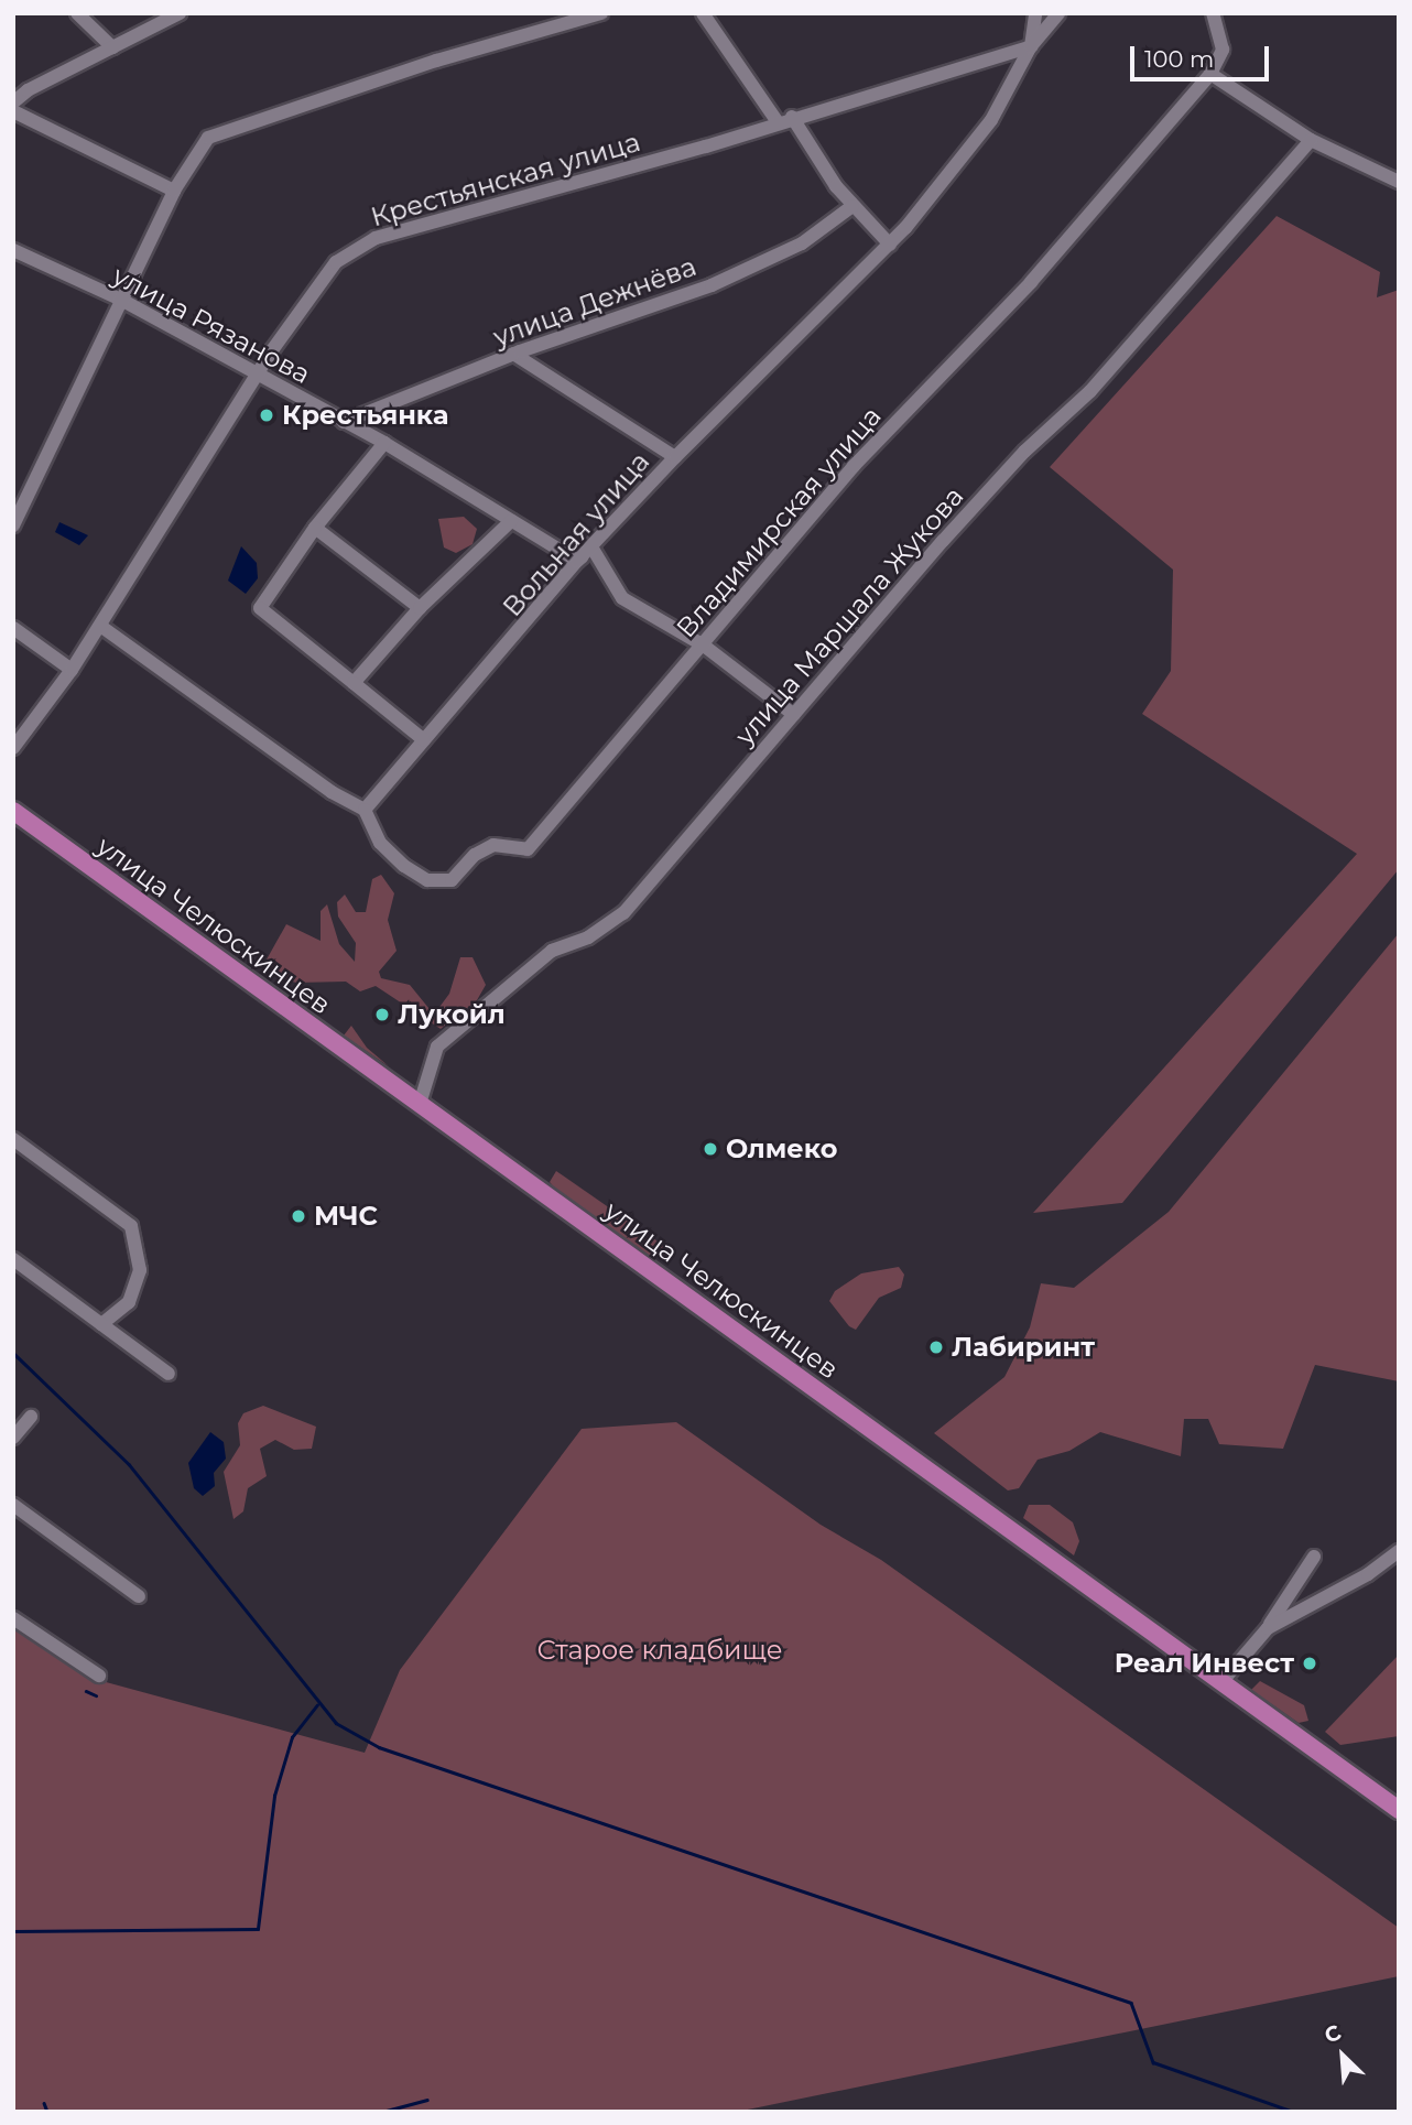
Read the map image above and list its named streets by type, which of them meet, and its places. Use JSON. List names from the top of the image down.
{
  "streets": {
    "main road": ["улица Челюскинцев"],
    "street": [
      "Крестьянская улица",
      "улица Дежнёва",
      "улица Рязанова",
      "Владимирская улица",
      "Вольная улица",
      "улица Маршала Жукова"
    ]
  },
  "crossings": [
    ["Крестьянская улица", "улица Рязанова"],
    ["Крестьянская улица", "Вольная улица"],
    ["улица Дежнёва", "улица Рязанова"],
    ["улица Рязанова", "Вольная улица"],
    ["Владимирская улица", "Вольная улица"],
    ["улица Маршала Жукова", "улица Челюскинцев"]
  ],
  "parks": ["Старое кладбище"],
  "places": [
    "Крестьянка",
    "Лукойл",
    "Олмеко",
    "МЧС",
    "Лабиринт",
    "Реал Инвест"
  ],
  "scale_bar": "100 m",
  "north": "top left"
}
